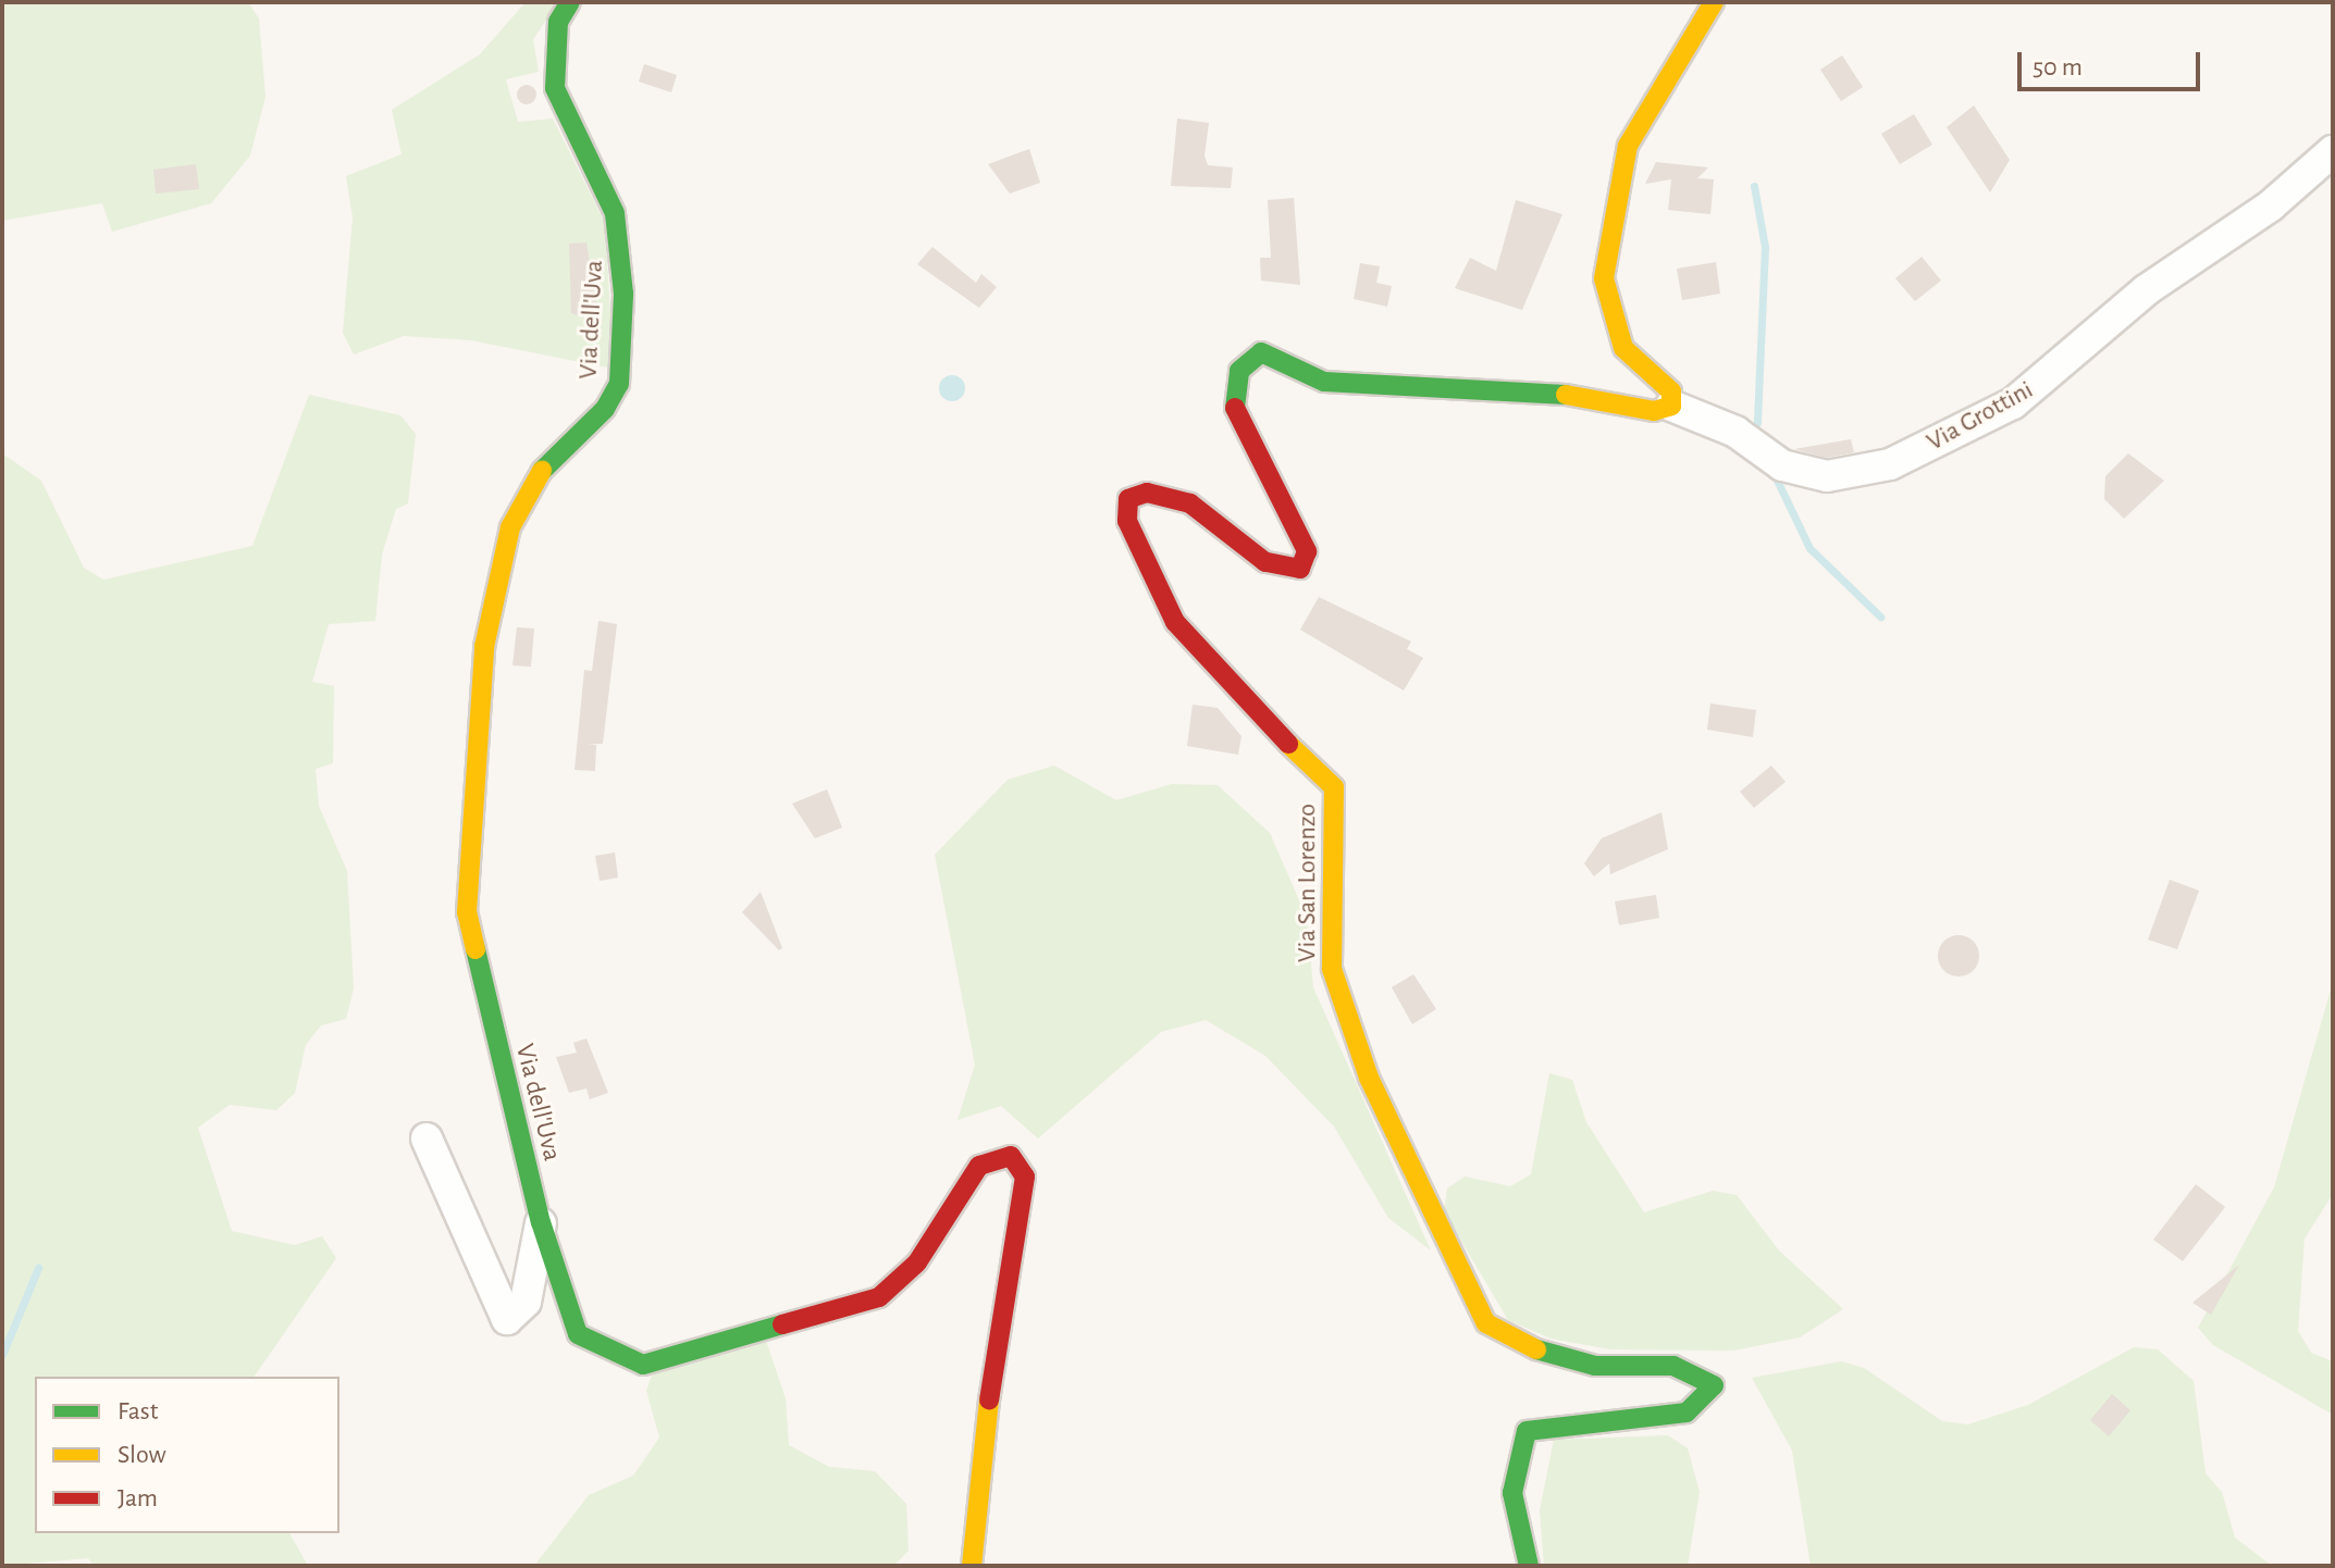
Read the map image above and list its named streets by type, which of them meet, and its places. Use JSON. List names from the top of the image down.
{
  "streets": {
    "street": ["Via dell'Uva", "Via Grottini", "Via San Lorenzo"]
  },
  "crossings": [
    ["Via Grottini", "Via San Lorenzo"]
  ],
  "legend": ["Fast", "Slow", "Jam"],
  "scale_bar": "50 m"
}
